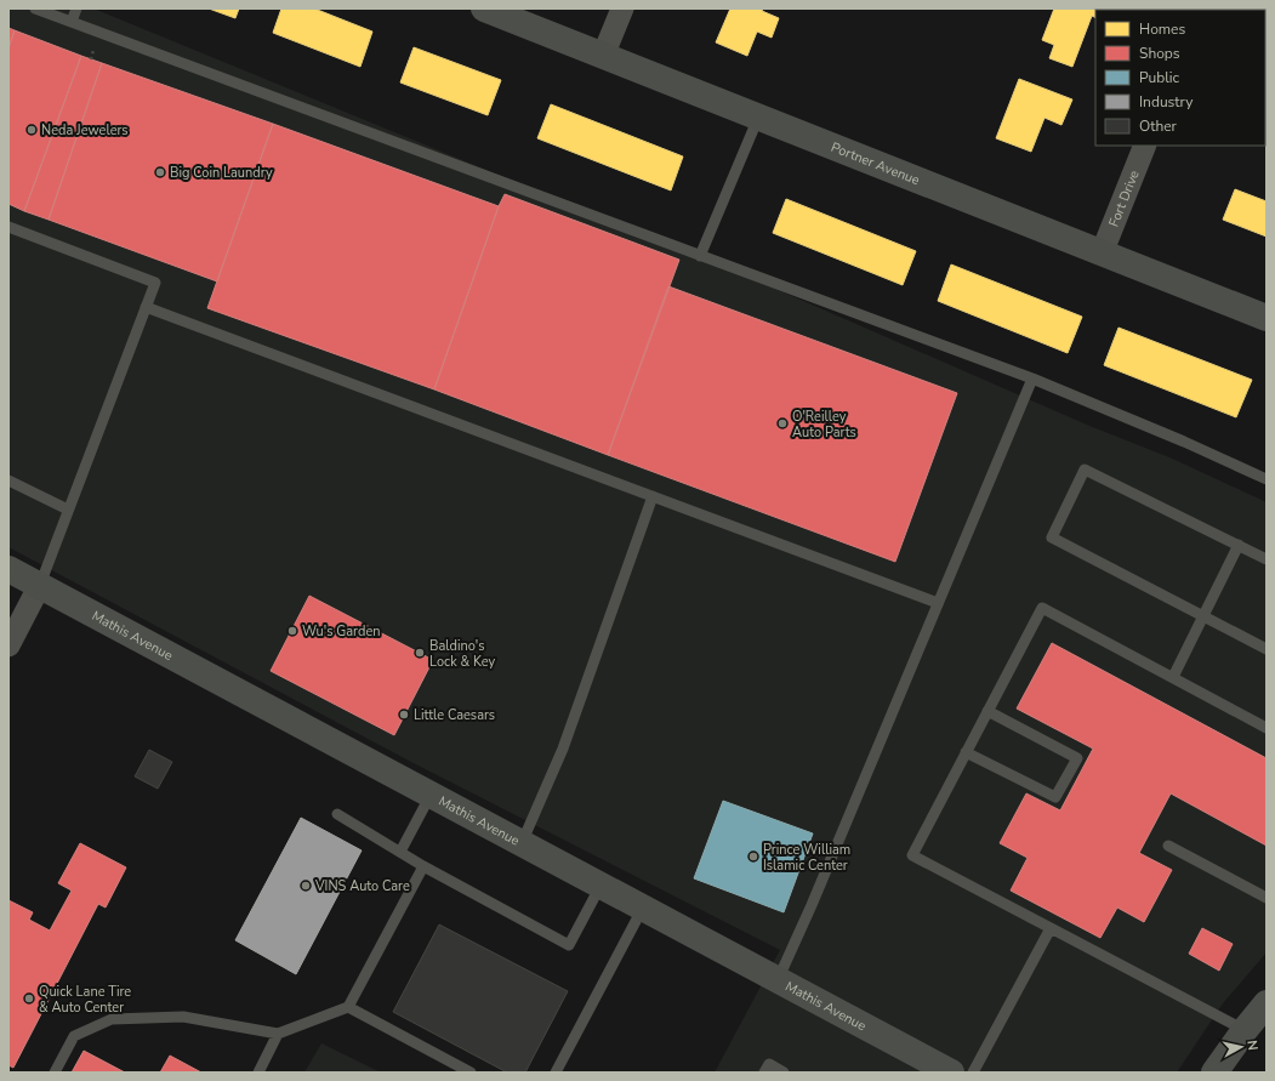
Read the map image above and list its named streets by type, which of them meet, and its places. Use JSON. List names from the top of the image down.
{
  "streets": {
    "street": ["Portner Avenue", "Fort Drive", "Mathis Avenue"]
  },
  "crossings": [
    ["Portner Avenue", "Fort Drive"]
  ],
  "places": [
    "Neda Jewelers",
    "Big Coin Laundry",
    "O'Reilley Auto Parts",
    "Wu's Garden",
    "Baldino's Lock & Key",
    "Little Caesars",
    "Prince William Islamic Center",
    "VINS Auto Care",
    "Quick Lane Tire & Auto Center"
  ],
  "legend": [
    "Homes",
    "Shops",
    "Public",
    "Industry",
    "Other"
  ],
  "north": "right"
}
